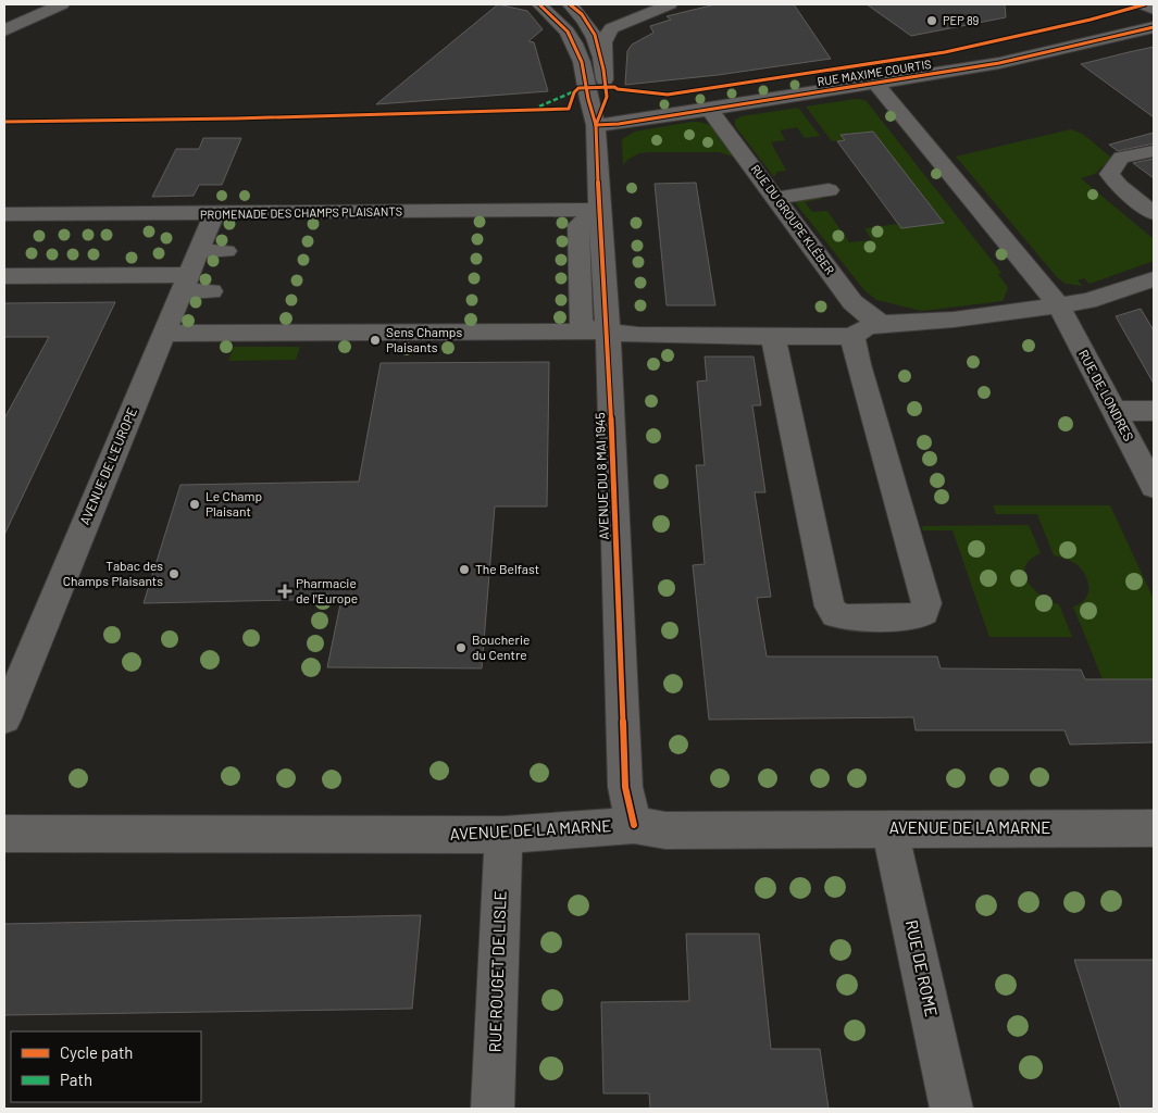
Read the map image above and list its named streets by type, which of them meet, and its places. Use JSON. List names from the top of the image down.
{
  "streets": {
    "street": [
      "RUE MAXIME COURTIS",
      "PROMENADE DES CHAMPS PLAISANTS",
      "RUE DU GROUPE KLÉBER",
      "RUE DE LONDRES",
      "AVENUE DE L'EUROPE",
      "AVENUE DU 8 MAI 1945",
      "AVENUE DE LA MARNE",
      "RUE DE ROME",
      "RUE ROUGET DE LISLE"
    ]
  },
  "crossings": [
    ["RUE MAXIME COURTIS", "RUE DU GROUPE KLÉBER"],
    ["RUE MAXIME COURTIS", "RUE DE LONDRES"],
    ["RUE MAXIME COURTIS", "AVENUE DU 8 MAI 1945"],
    ["PROMENADE DES CHAMPS PLAISANTS", "AVENUE DE L'EUROPE"],
    ["PROMENADE DES CHAMPS PLAISANTS", "AVENUE DU 8 MAI 1945"],
    ["AVENUE DU 8 MAI 1945", "AVENUE DE LA MARNE"],
    ["AVENUE DE LA MARNE", "RUE DE ROME"],
    ["AVENUE DE LA MARNE", "RUE ROUGET DE LISLE"]
  ],
  "places": {
    "other": [
      "PEP 89",
      "Sens Champs Plaisants",
      "Le Champ Plaisant",
      "The Belfast",
      "Tabac des Champs Plaisants",
      "Boucherie du Centre"
    ],
    "health": ["Pharmacie de l'Europe"]
  },
  "legend": ["Cycle path", "Path"]
}
